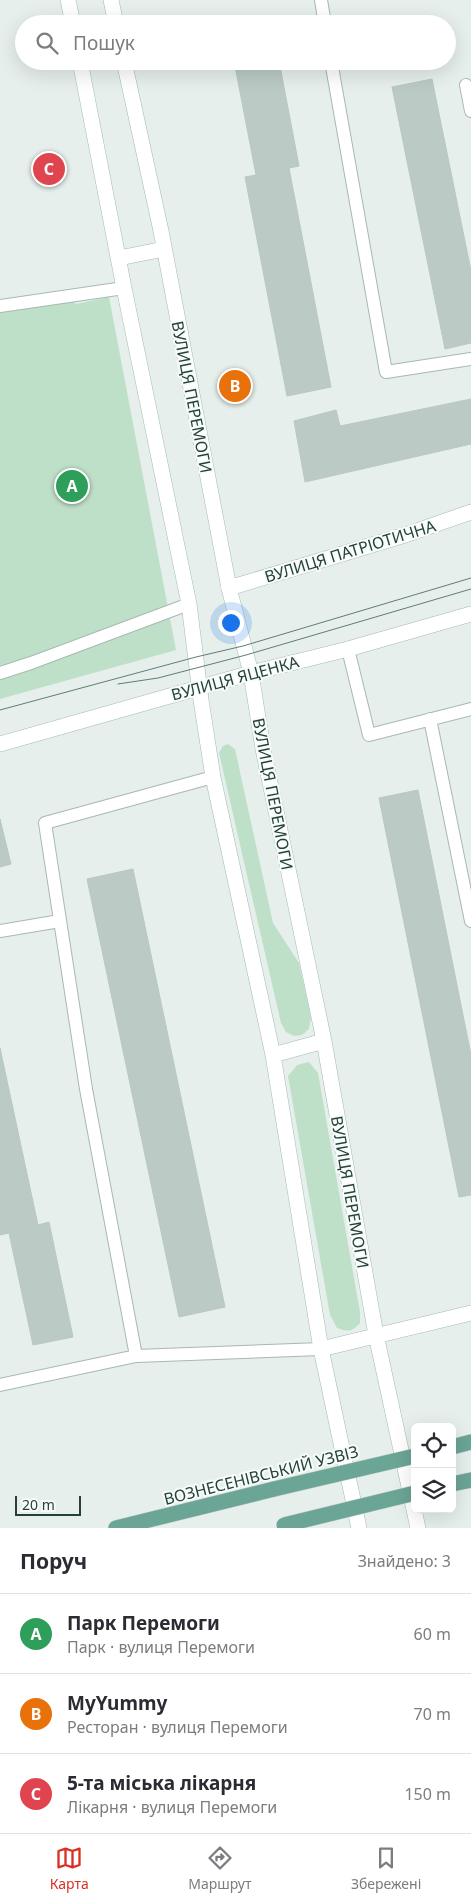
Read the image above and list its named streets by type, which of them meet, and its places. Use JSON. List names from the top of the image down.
{
  "streets": {
    "main road": [
      "ВУЛИЦЯ ПЕРЕМОГИ",
      "ВУЛИЦЯ ПАТРІОТИЧНА",
      "ВУЛИЦЯ ЯЦЕНКА",
      "ВОЗНЕСЕНІВСЬКИЙ УЗВІЗ"
    ]
  },
  "crossings": [
    ["ВУЛИЦЯ ПЕРЕМОГИ", "ВУЛИЦЯ ПАТРІОТИЧНА"],
    ["ВУЛИЦЯ ПЕРЕМОГИ", "ВУЛИЦЯ ЯЦЕНКА"]
  ],
  "scale_bar": "20 m",
  "page": {
    "search": "Пошук",
    "pins": ["C", "B", "A"],
    "scale": "20 m",
    "heading": ["Поруч", "Знайдено: 3"],
    "list": [
      {
        "mark": "A",
        "name": "Парк Перемоги",
        "note": "Парк · вулиця Перемоги",
        "value": "60 m"
      },
      {
        "mark": "B",
        "name": "MyYummy",
        "note": "Ресторан · вулиця Перемоги",
        "value": "70 m"
      },
      {
        "mark": "C",
        "name": "5-та міська лікарня",
        "note": "Лікарня · вулиця Перемоги",
        "value": "150 m"
      }
    ],
    "nav": ["Карта", "Маршрут", "Збережені"]
  }
}
